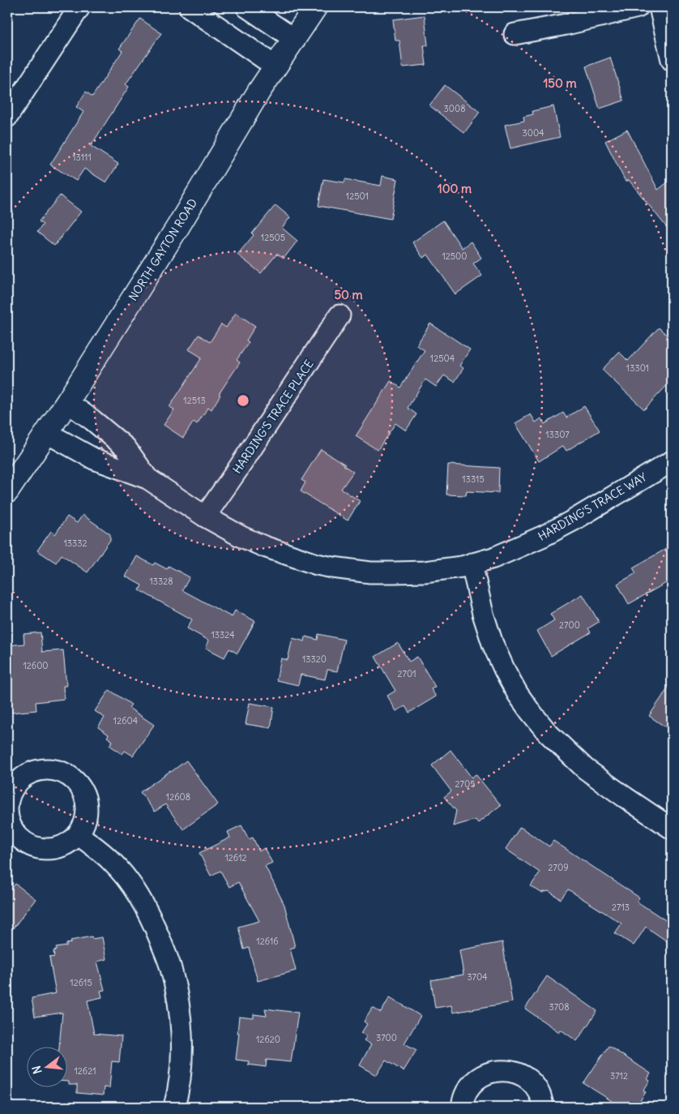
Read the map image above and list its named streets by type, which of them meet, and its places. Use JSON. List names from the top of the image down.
{
  "streets": {
    "street": ["NORTH GAYTON ROAD", "HARDING'S TRACE PLACE", "HARDING'S TRACE WAY"]
  },
  "crossings": [
    ["NORTH GAYTON ROAD", "HARDING'S TRACE WAY"],
    ["HARDING'S TRACE PLACE", "HARDING'S TRACE WAY"]
  ],
  "house_numbers": [
    "3008",
    "3004",
    "13111",
    "12501",
    "12505",
    "12500",
    "12504",
    "13301",
    "12513",
    "13307",
    "13315",
    "13332",
    "13328",
    "2700",
    "13324",
    "13320",
    "12600",
    "2701",
    "12604",
    "2705",
    "12608",
    "12612",
    "2709",
    "2713",
    "12616",
    "3704",
    "12615",
    "3708",
    "3700",
    "12620",
    "12621",
    "3712"
  ],
  "north": "left",
  "rings": ["150 m", "100 m", "50 m"]
}
